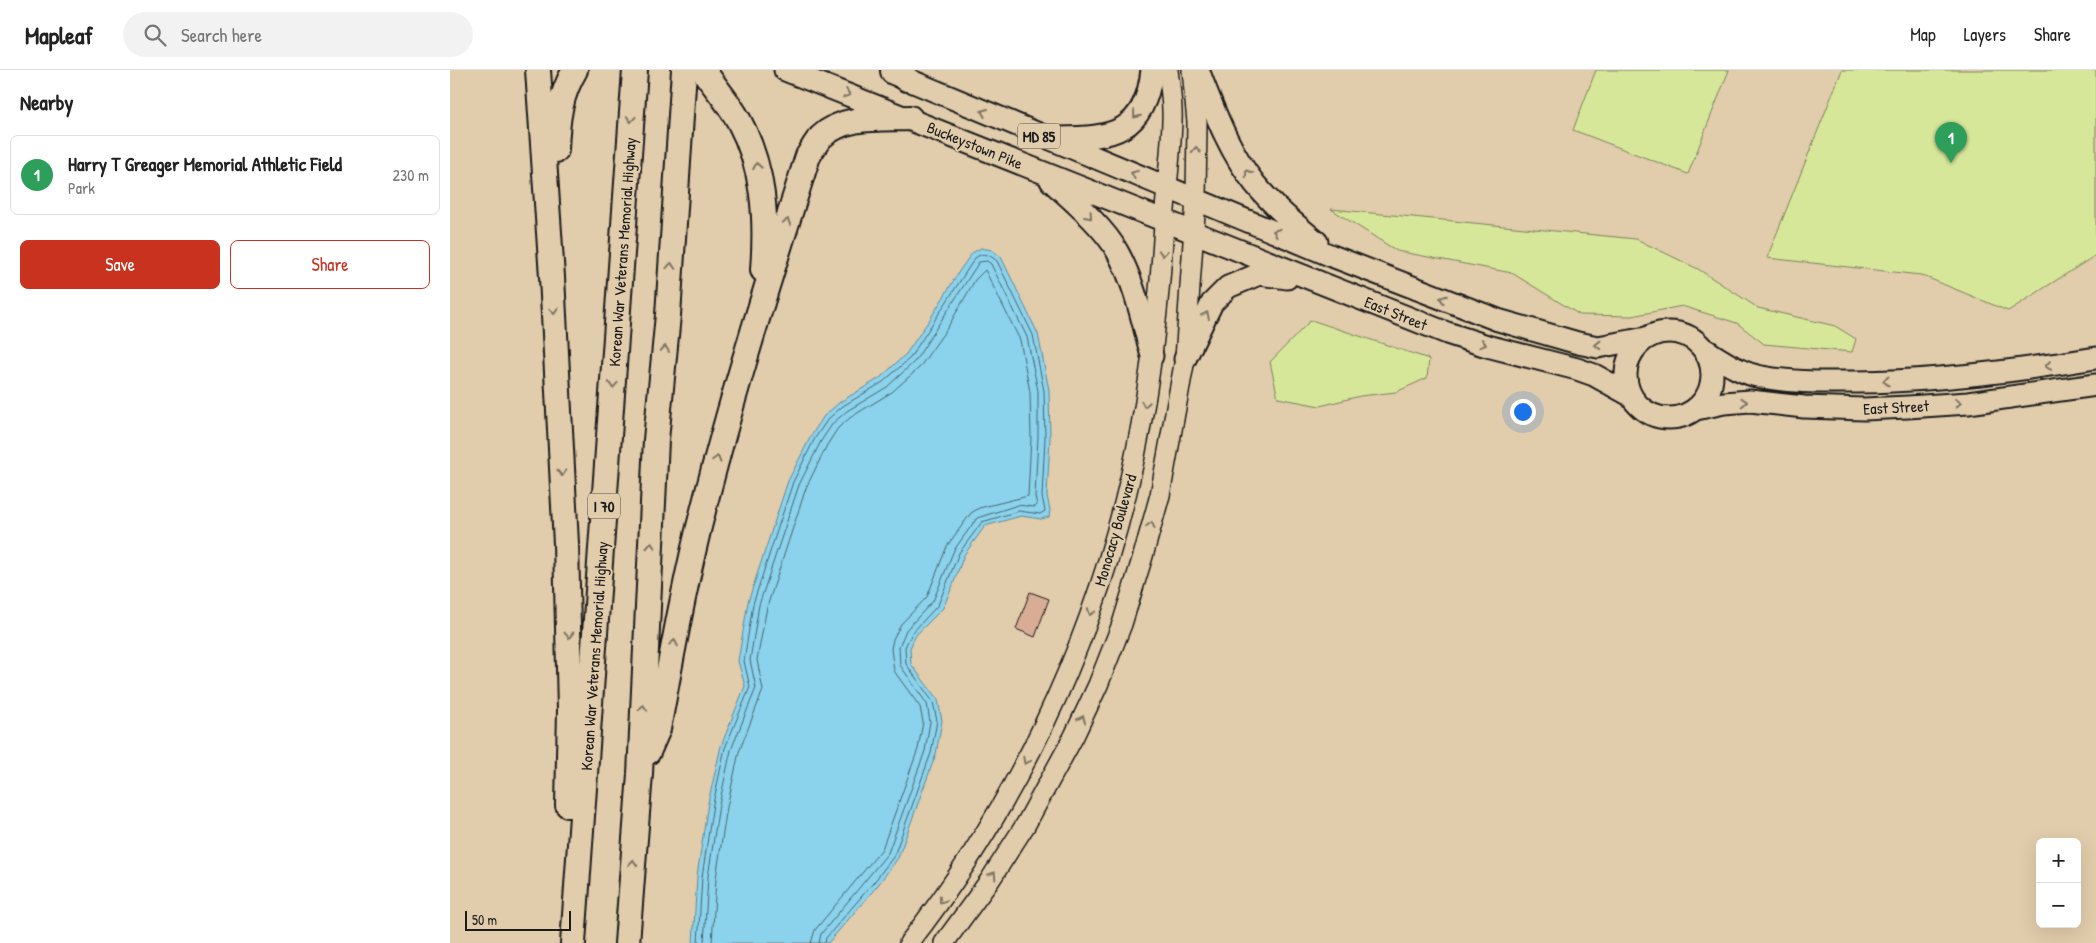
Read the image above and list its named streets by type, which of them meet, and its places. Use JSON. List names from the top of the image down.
{
  "streets": {
    "highway": ["Korean War Veterans Memorial Highway", "I 70"],
    "main road": [
      "MD 85",
      "Buckeystown Pike",
      "East Street",
      "Monocacy Boulevard"
    ]
  },
  "crossings": [
    ["Buckeystown Pike", "East Street"],
    ["Buckeystown Pike", "Monocacy Boulevard"],
    ["East Street", "Monocacy Boulevard"]
  ],
  "scale_bar": "50 m",
  "page": {
    "header": "Mapleaf",
    "search": "Search here",
    "nav": ["Map", "Layers", "Share"],
    "heading": "Nearby",
    "pins": "1",
    "list": [
      {
        "mark": "1",
        "name": "Harry T Greager Memorial Athletic Field",
        "note": "Park",
        "value": "230 m"
      }
    ],
    "buttons": ["Save", "Share"],
    "map_buttons": ["+", "−"],
    "scale": "50 m"
  }
}
